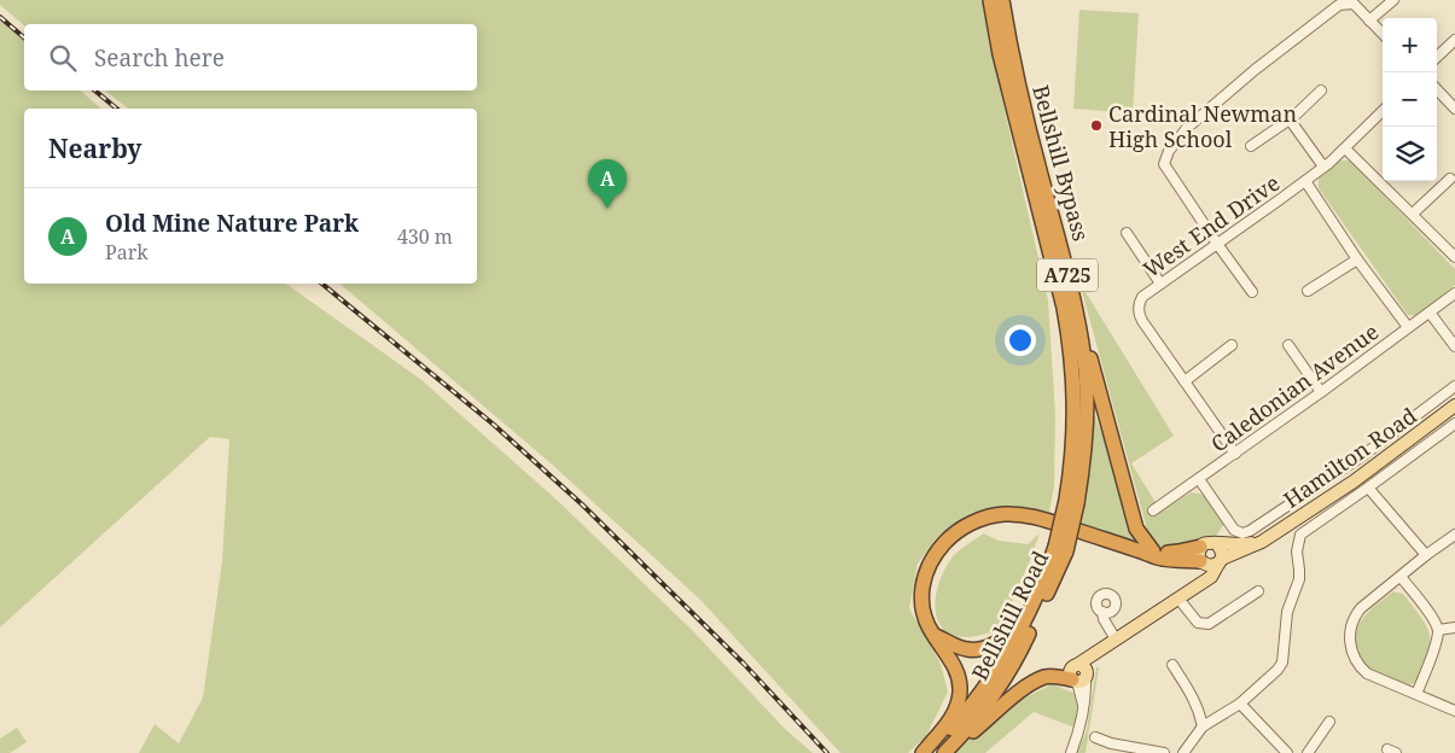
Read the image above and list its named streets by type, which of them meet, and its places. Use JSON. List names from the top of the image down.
{
  "streets": {
    "highway": ["Bellshill Bypass", "A725", "Bellshill Road"],
    "main road": ["Hamilton Road"],
    "street": ["West End Drive", "Caledonian Avenue"]
  },
  "crossings": [
    ["Bellshill Bypass", "Bellshill Road"]
  ],
  "places": ["Cardinal Newman High School"],
  "page": {
    "map_buttons": ["+", "−"],
    "search": "Search here",
    "heading": "Nearby",
    "pins": "A",
    "list": [
      {
        "mark": "A",
        "name": "Old Mine Nature Park",
        "note": "Park",
        "value": "430 m"
      }
    ]
  }
}
